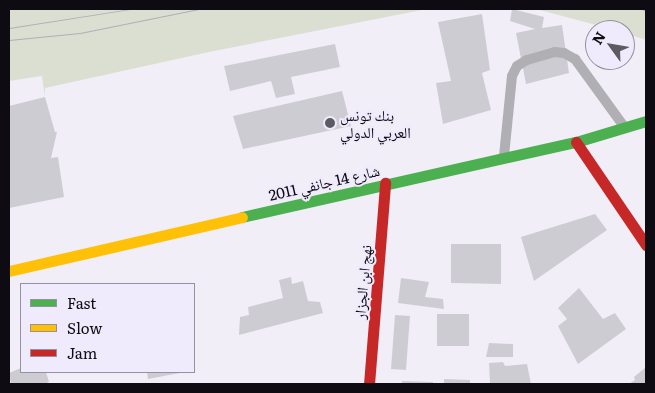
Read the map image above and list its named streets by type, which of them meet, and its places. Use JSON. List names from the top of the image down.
{
  "streets": {
    "main road": ["شارع 14 جانفي 2011", "نهج ابن الجزار"]
  },
  "crossings": [
    ["شارع 14 جانفي 2011", "نهج ابن الجزار"]
  ],
  "places": ["بنك تونس العربي الدولي"],
  "legend": ["Fast", "Slow", "Jam"],
  "north": "top left"
}
